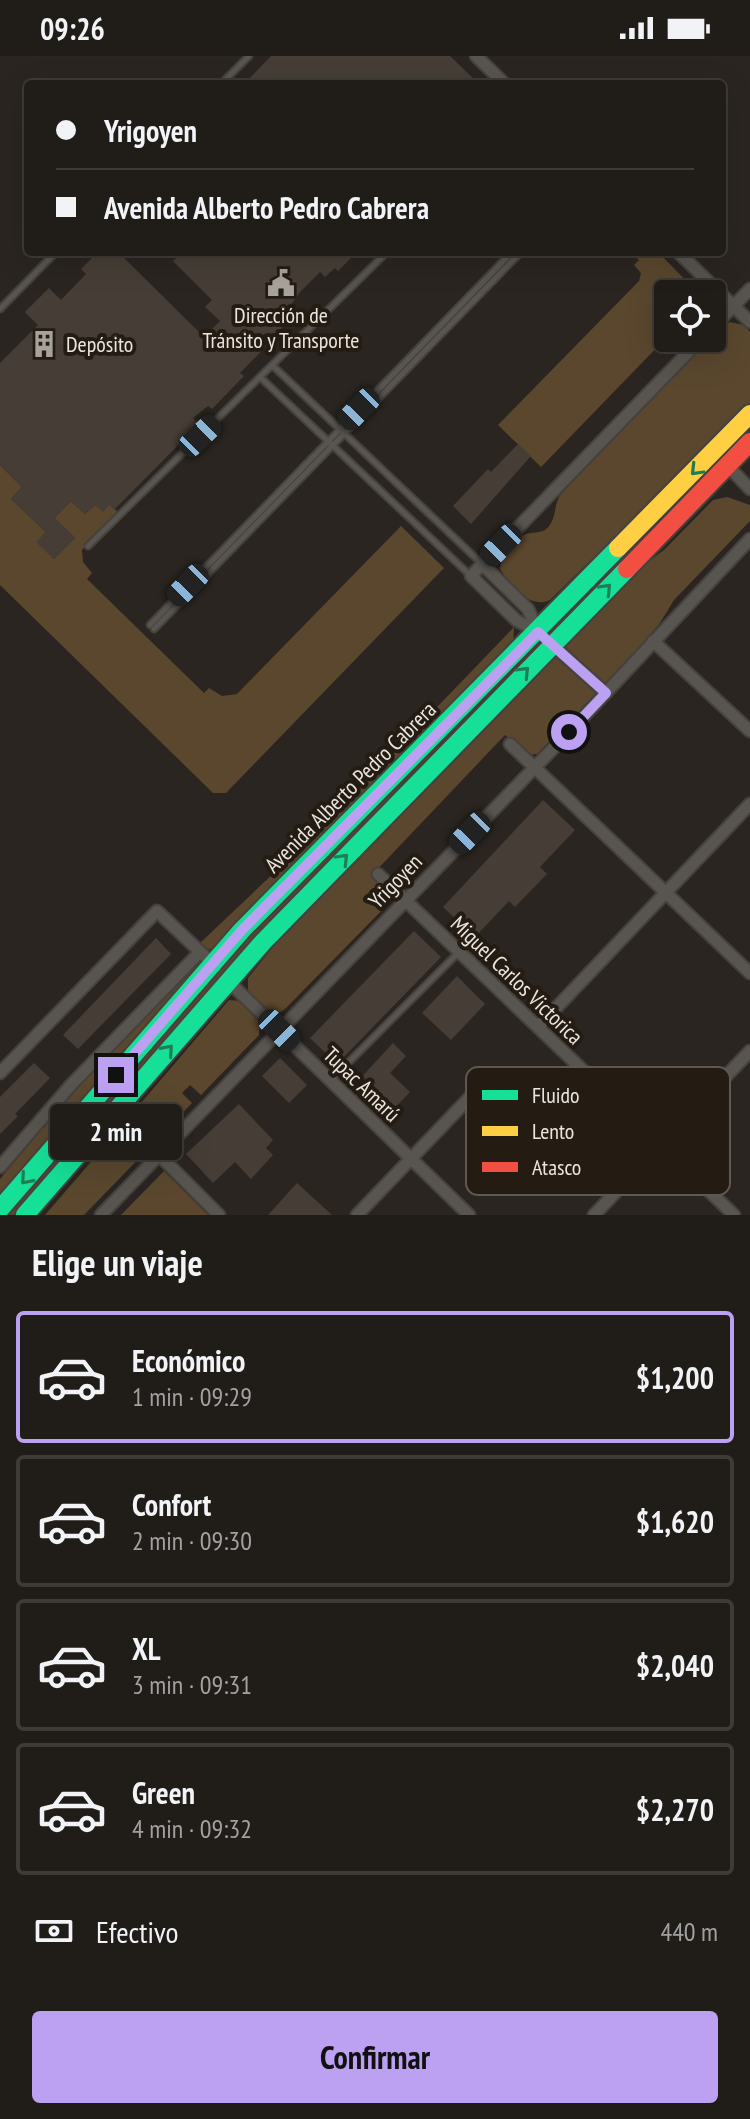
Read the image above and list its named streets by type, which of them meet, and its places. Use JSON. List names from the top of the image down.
{
  "streets": {
    "main road": ["Avenida Alberto Pedro Cabrera"],
    "street": ["Yrigoyen", "Miguel Carlos Victorica", "Tupac Amarú"]
  },
  "crossings": [
    ["Avenida Alberto Pedro Cabrera", "Tupac Amarú"],
    ["Yrigoyen", "Miguel Carlos Victorica"],
    ["Yrigoyen", "Tupac Amarú"]
  ],
  "places": {
    "public building": ["Dirección de Tránsito y Transporte"],
    "building": ["Depósito"]
  },
  "legend": ["Fluido", "Lento", "Atasco"],
  "page": {
    "status": "09:26",
    "banner": ["Yrigoyen", "Avenida Alberto Pedro Cabrera"],
    "bubble": "2 min",
    "heading": "Elige un viaje",
    "list": [
      {
        "name": "Económico",
        "note": "1 min · 09:29",
        "value": "$1,200"
      },
      {
        "name": "Confort",
        "note": "2 min · 09:30",
        "value": "$1,620"
      },
      {
        "name": "XL",
        "note": "3 min · 09:31",
        "value": "$2,040"
      },
      {
        "name": "Green",
        "note": "4 min · 09:32",
        "value": "$2,270"
      }
    ],
    "pay": ["Efectivo", "440 m"],
    "buttons": "Confirmar"
  }
}
